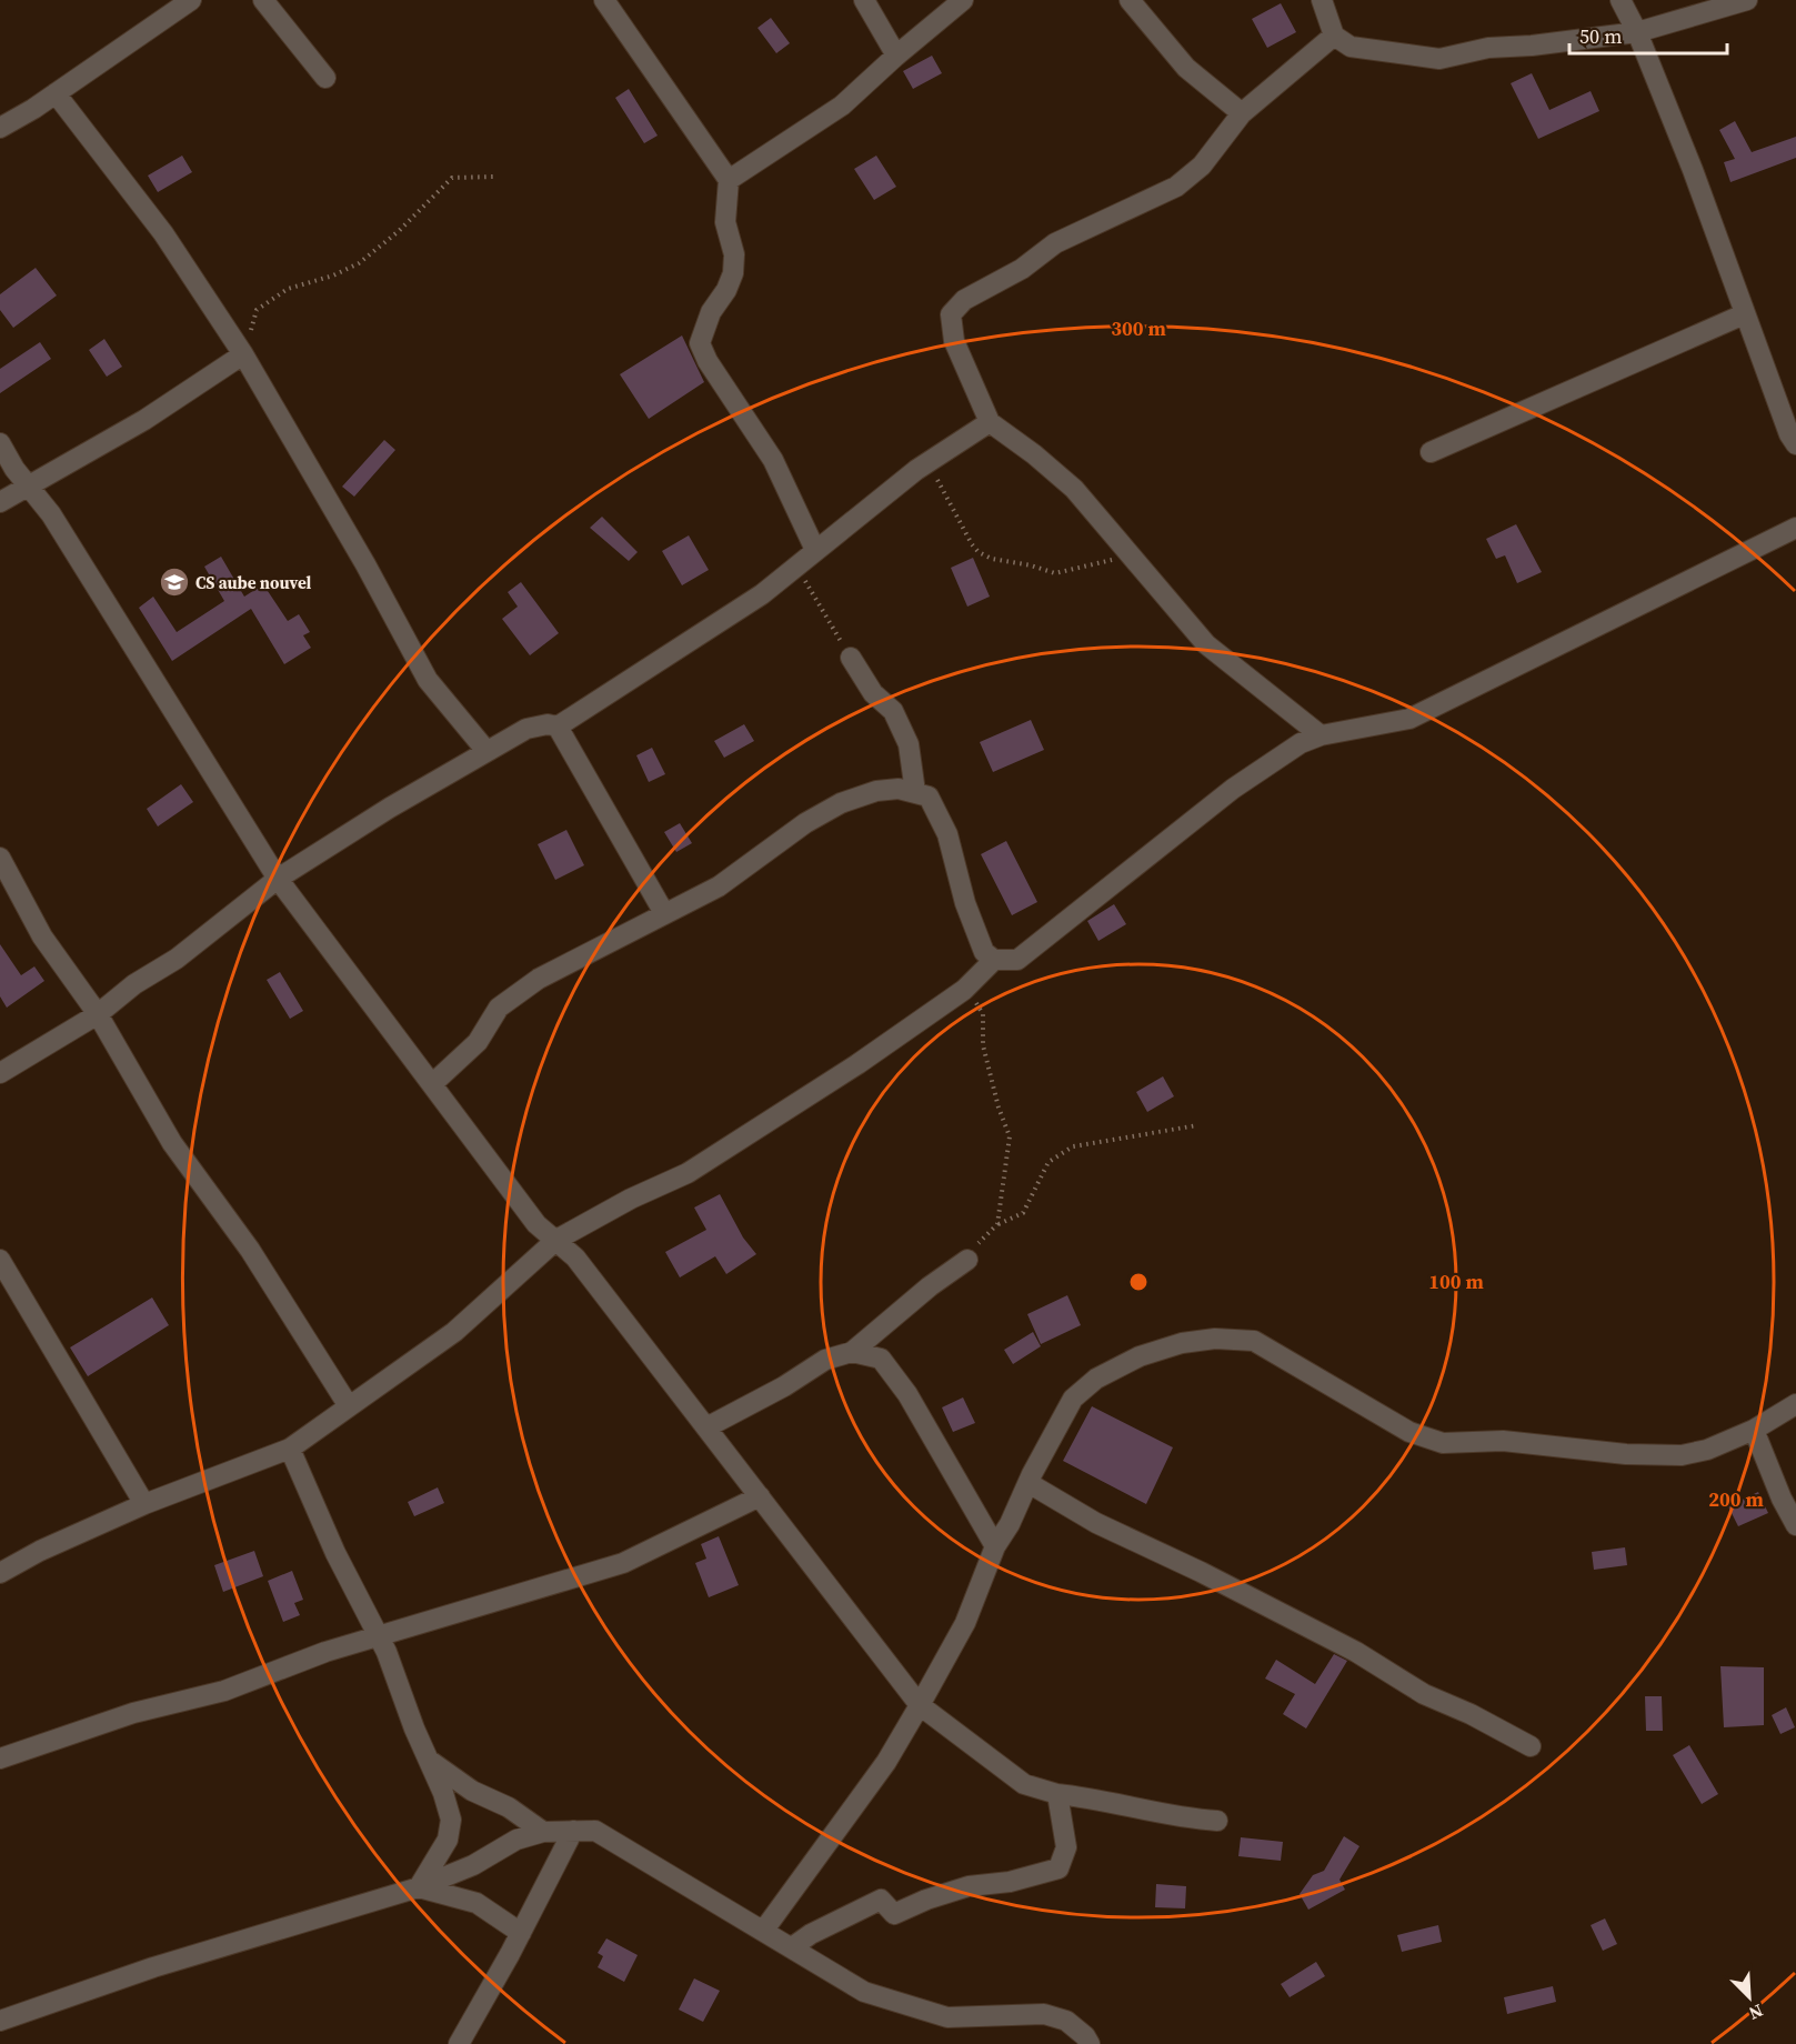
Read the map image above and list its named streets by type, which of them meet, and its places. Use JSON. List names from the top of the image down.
{
  "places": {
    "school or university": ["CS aube nouvel"]
  },
  "scale_bar": "50 m",
  "north": "bottom right",
  "rings": ["300 m", "100 m", "200 m"]
}
